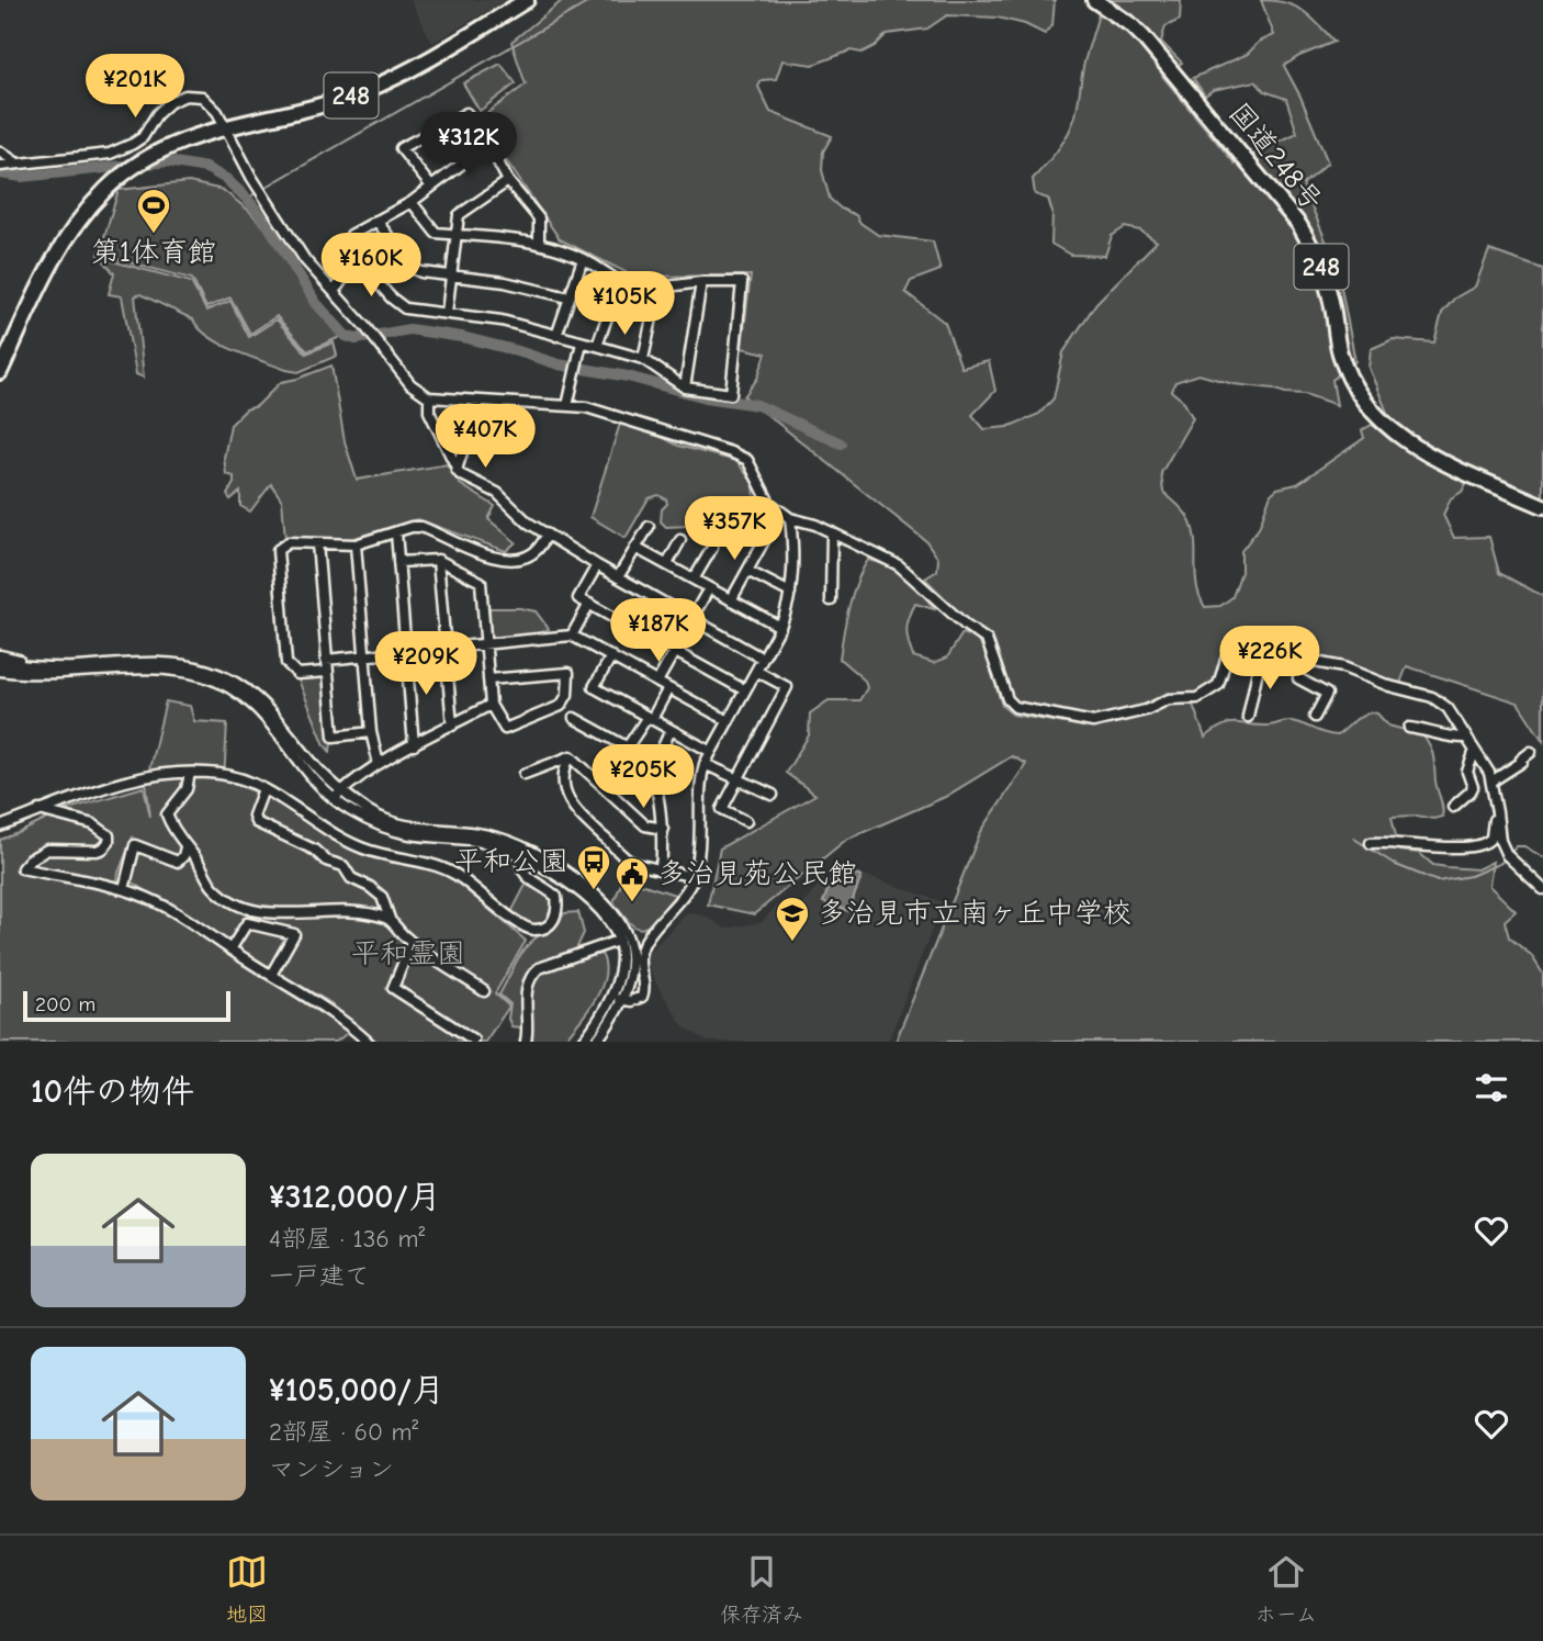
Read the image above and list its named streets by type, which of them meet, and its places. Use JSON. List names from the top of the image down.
{
  "streets": {
    "highway": ["248", "国道248号"]
  },
  "parks": ["平和霊園"],
  "places": {
    "sports": ["第1体育館"],
    "bus stop": ["平和公園"],
    "public building": ["多治見苑公民館"],
    "school or university": ["多治見市立南ヶ丘中学校"]
  },
  "scale_bar": "200 m",
  "page": {
    "price": [
      "¥201K",
      "¥312K",
      "¥160K",
      "¥105K",
      "¥407K",
      "¥357K",
      "¥187K",
      "¥226K",
      "¥209K",
      "¥205K"
    ],
    "scale": "200 m",
    "heading": "10件の物件",
    "list": [
      {
        "name": "¥312,000/月",
        "note": "4部屋 · 136 m² · 一戸建て"
      },
      {
        "name": "¥105,000/月",
        "note": "2部屋 · 60 m² · マンション"
      }
    ],
    "tabs": ["地図", "保存済み", "ホーム"]
  }
}
